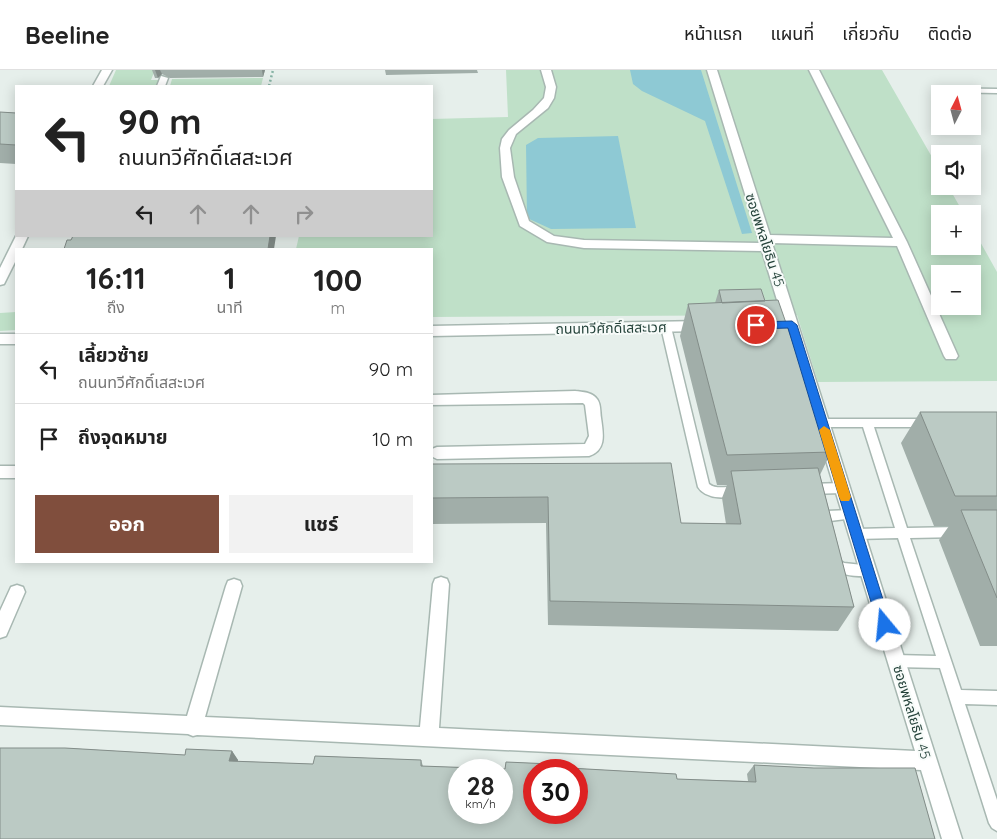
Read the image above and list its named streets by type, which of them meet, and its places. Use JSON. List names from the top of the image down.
{
  "streets": {
    "street": ["ซอยพหลโยธิน 45", "ถนนทวีศักดิ์เสสะเวศ"]
  },
  "north": "top",
  "page": {
    "header": "Beeline",
    "nav": [
      "หน้าแรก",
      "แผนที่",
      "เกี่ยวกับ",
      "ติดต่อ"
    ],
    "map_buttons": ["+", "−"],
    "turn": ["90 m", "ถนนทวีศักดิ์เสสะเวศ"],
    "eta": [
      "16:11",
      "ถึง",
      "1",
      "นาที",
      "100",
      "m"
    ],
    "list": [
      {
        "name": "เลี้ยวซ้าย",
        "note": "ถนนทวีศักดิ์เสสะเวศ",
        "value": "90 m"
      },
      {
        "name": "ถึงจุดหมาย",
        "value": "10 m"
      }
    ],
    "buttons": ["ออก", "แชร์"],
    "speed": "28 km/h",
    "limit": "30"
  }
}
